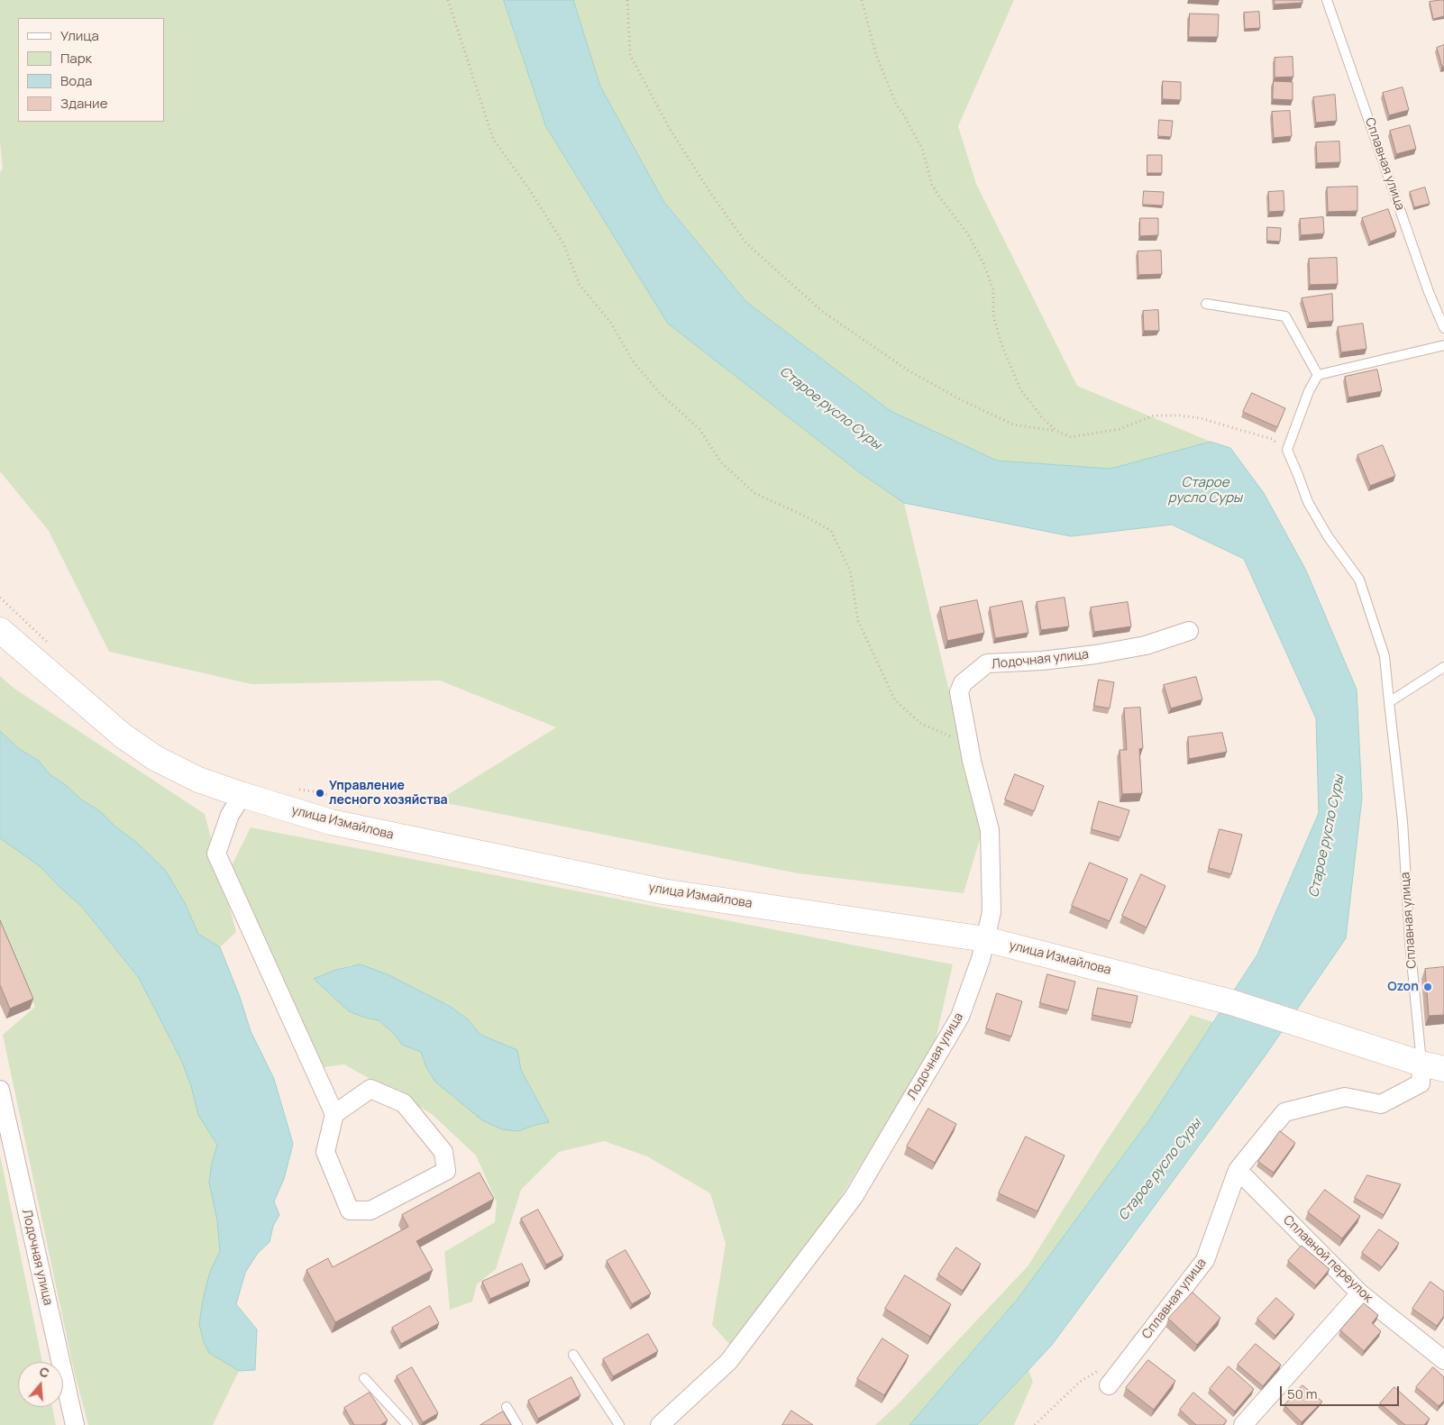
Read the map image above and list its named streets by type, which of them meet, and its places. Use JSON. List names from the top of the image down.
{
  "streets": {
    "main road": ["улица Измайлова"],
    "street": ["Сплавная улица", "Лодочная улица", "Сплавной переулок"]
  },
  "crossings": [
    ["Сплавная улица", "улица Измайлова"],
    ["Сплавная улица", "Сплавной переулок"],
    ["Лодочная улица", "улица Измайлова"]
  ],
  "water": ["Старое русло Суры"],
  "places": ["Управление лесного хозяйства", "Ozon"],
  "legend": [
    "Улица",
    "Парк",
    "Вода",
    "Здание"
  ],
  "scale_bar": "50 m",
  "north": "top"
}
